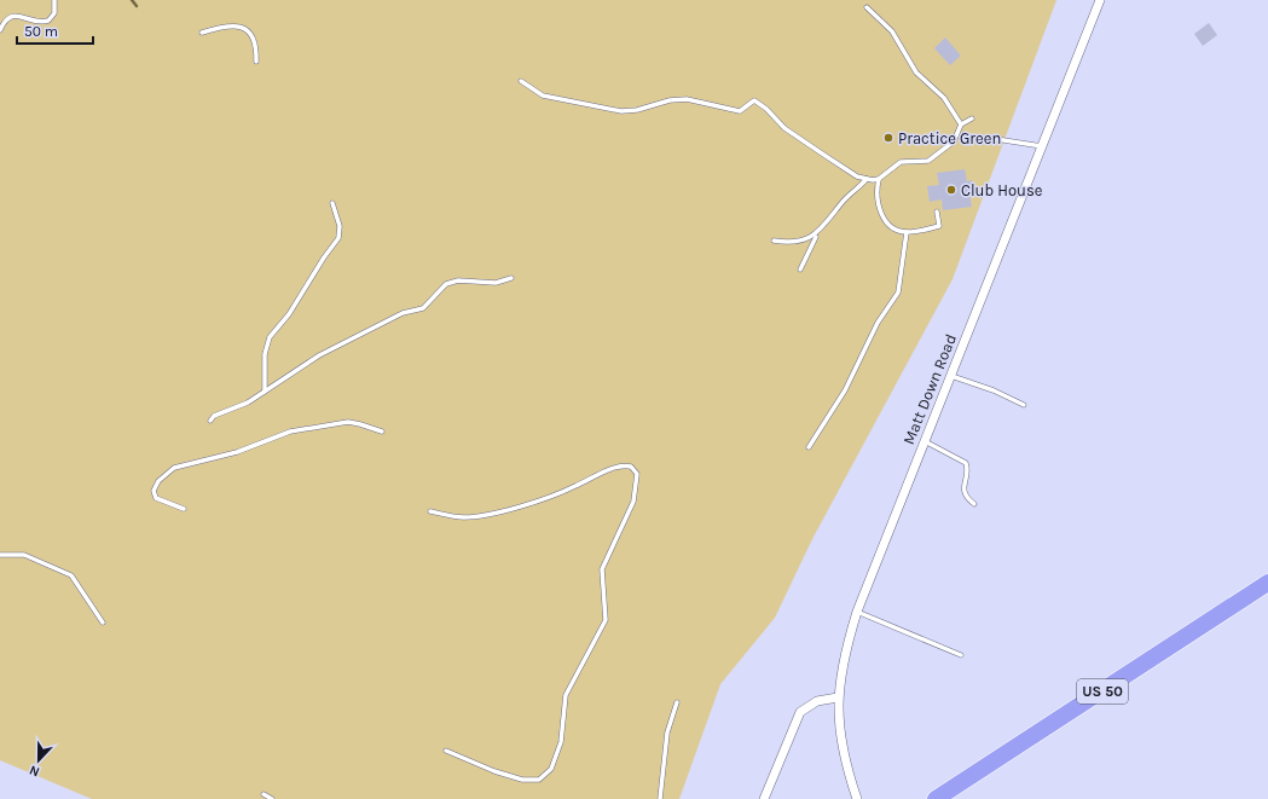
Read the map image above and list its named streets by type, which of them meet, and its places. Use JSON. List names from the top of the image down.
{
  "streets": {
    "highway": ["US 50"],
    "street": ["Matt Down Road"]
  },
  "places": ["Practice Green", "Club House"],
  "scale_bar": "50 m",
  "north": "bottom"
}
